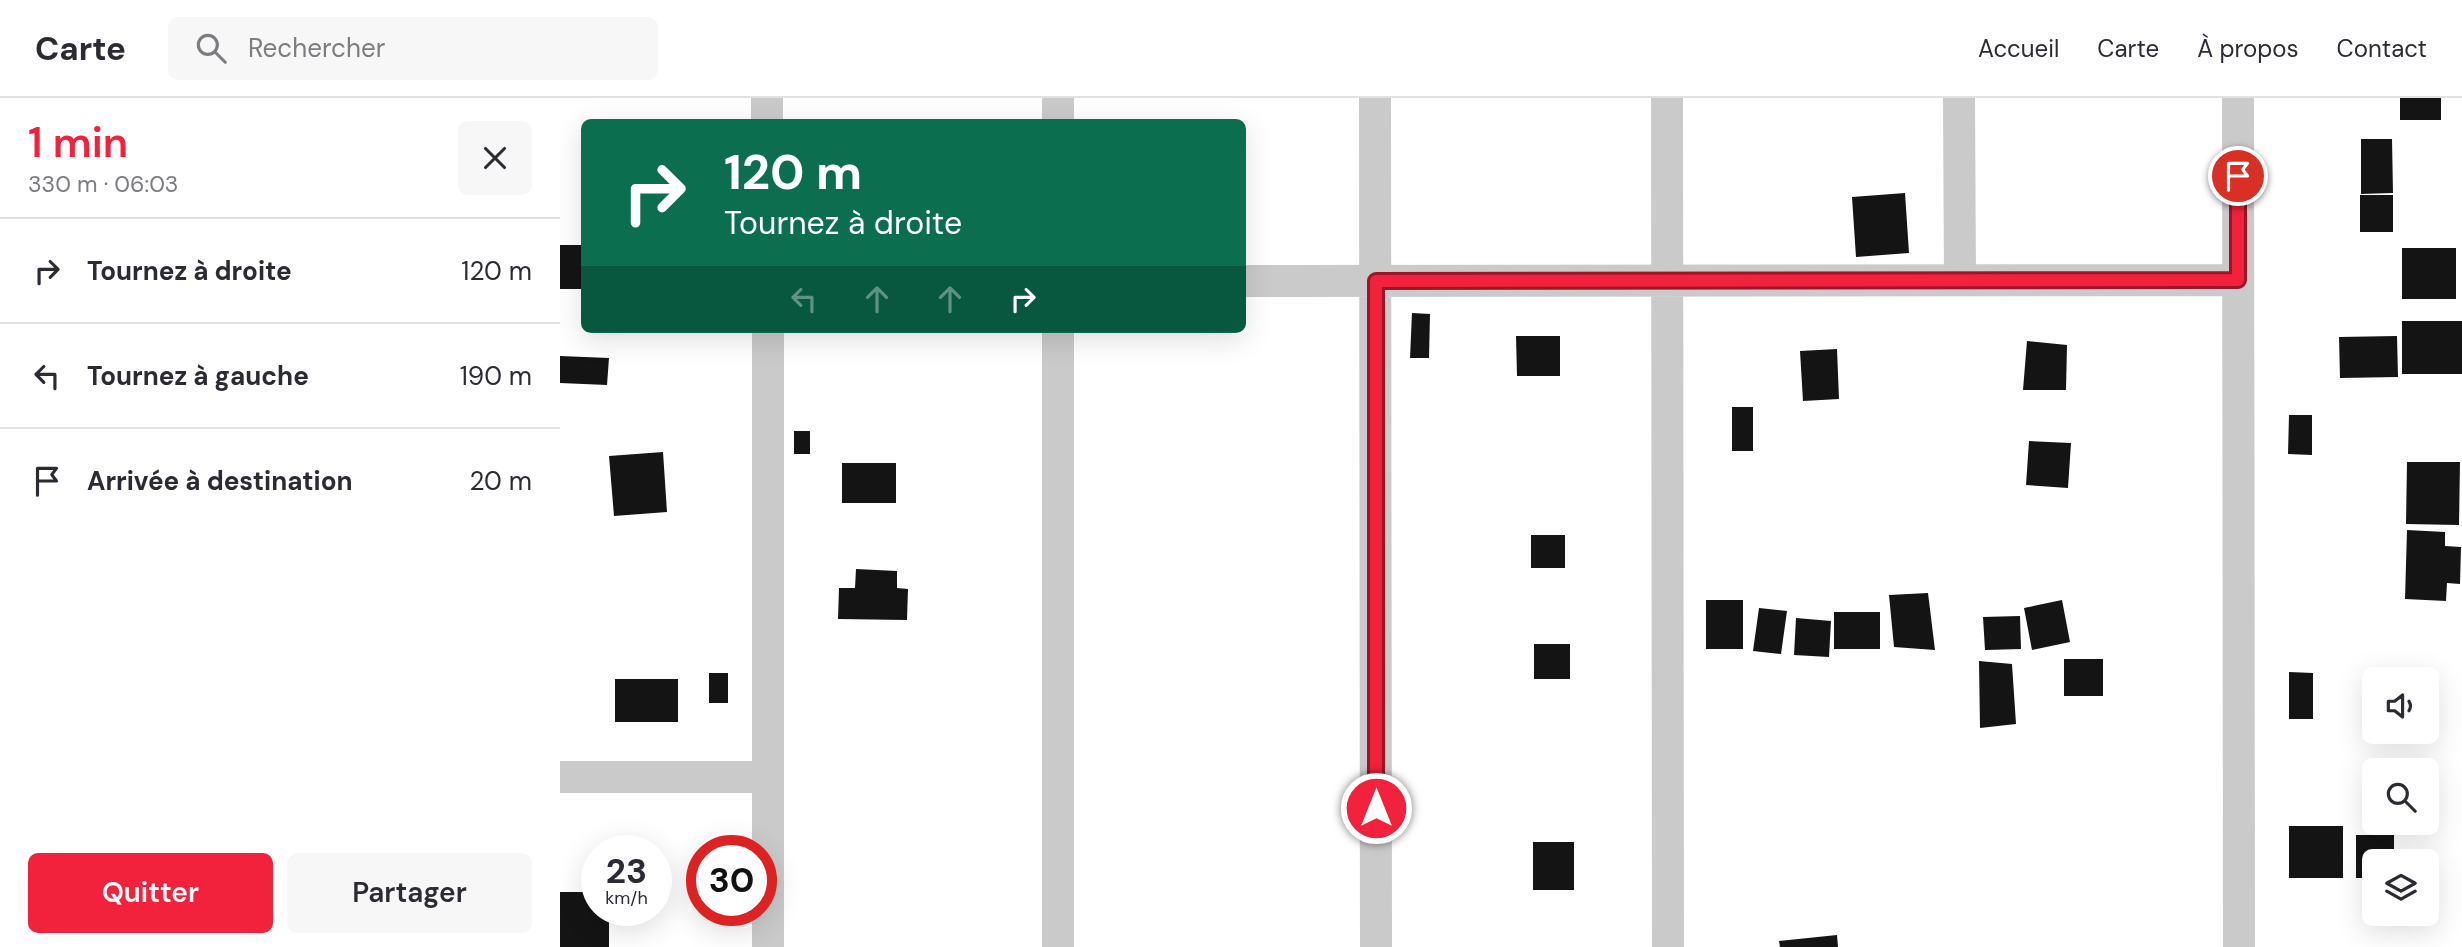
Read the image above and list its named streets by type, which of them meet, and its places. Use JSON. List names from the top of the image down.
{
  "page": {
    "header": "Carte",
    "search": "Rechercher",
    "nav": [
      "Accueil",
      "Carte",
      "À propos",
      "Contact"
    ],
    "heading": ["1 min", "330 m · 06:03"],
    "turn": ["120 m", "Tournez à droite"],
    "list": [
      {
        "name": "Tournez à droite",
        "value": "120 m"
      },
      {
        "name": "Tournez à gauche",
        "value": "190 m"
      },
      {
        "name": "Arrivée à destination",
        "value": "20 m"
      }
    ],
    "speed": "23 km/h",
    "limit": "30",
    "buttons": ["Quitter", "Partager"]
  }
}
